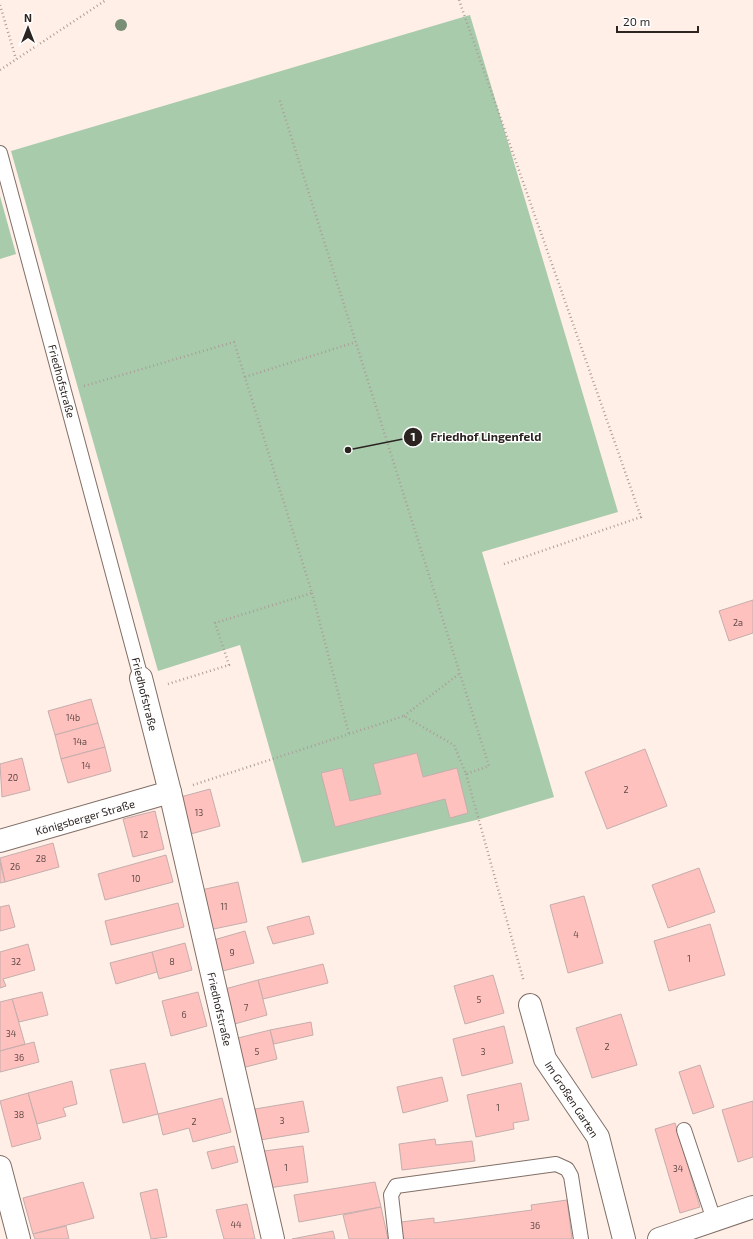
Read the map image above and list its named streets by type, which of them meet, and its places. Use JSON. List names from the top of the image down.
{
  "streets": {
    "street": ["Friedhofstraße", "Königsberger Straße", "Im Großen Garten"]
  },
  "crossings": [
    ["Friedhofstraße", "Königsberger Straße"]
  ],
  "places": ["Friedhof Lingenfeld"],
  "house_numbers": [
    "2a",
    "14b",
    "14a",
    "14",
    "20",
    "2",
    "13",
    "12",
    "28",
    "26",
    "10",
    "11",
    "4",
    "9",
    "1",
    "32",
    "8",
    "5",
    "7",
    "6",
    "34",
    "2",
    "5",
    "3",
    "36",
    "1",
    "38",
    "3",
    "2",
    "1",
    "34",
    "44",
    "36"
  ],
  "scale_bar": "20 m",
  "north": "top"
}
